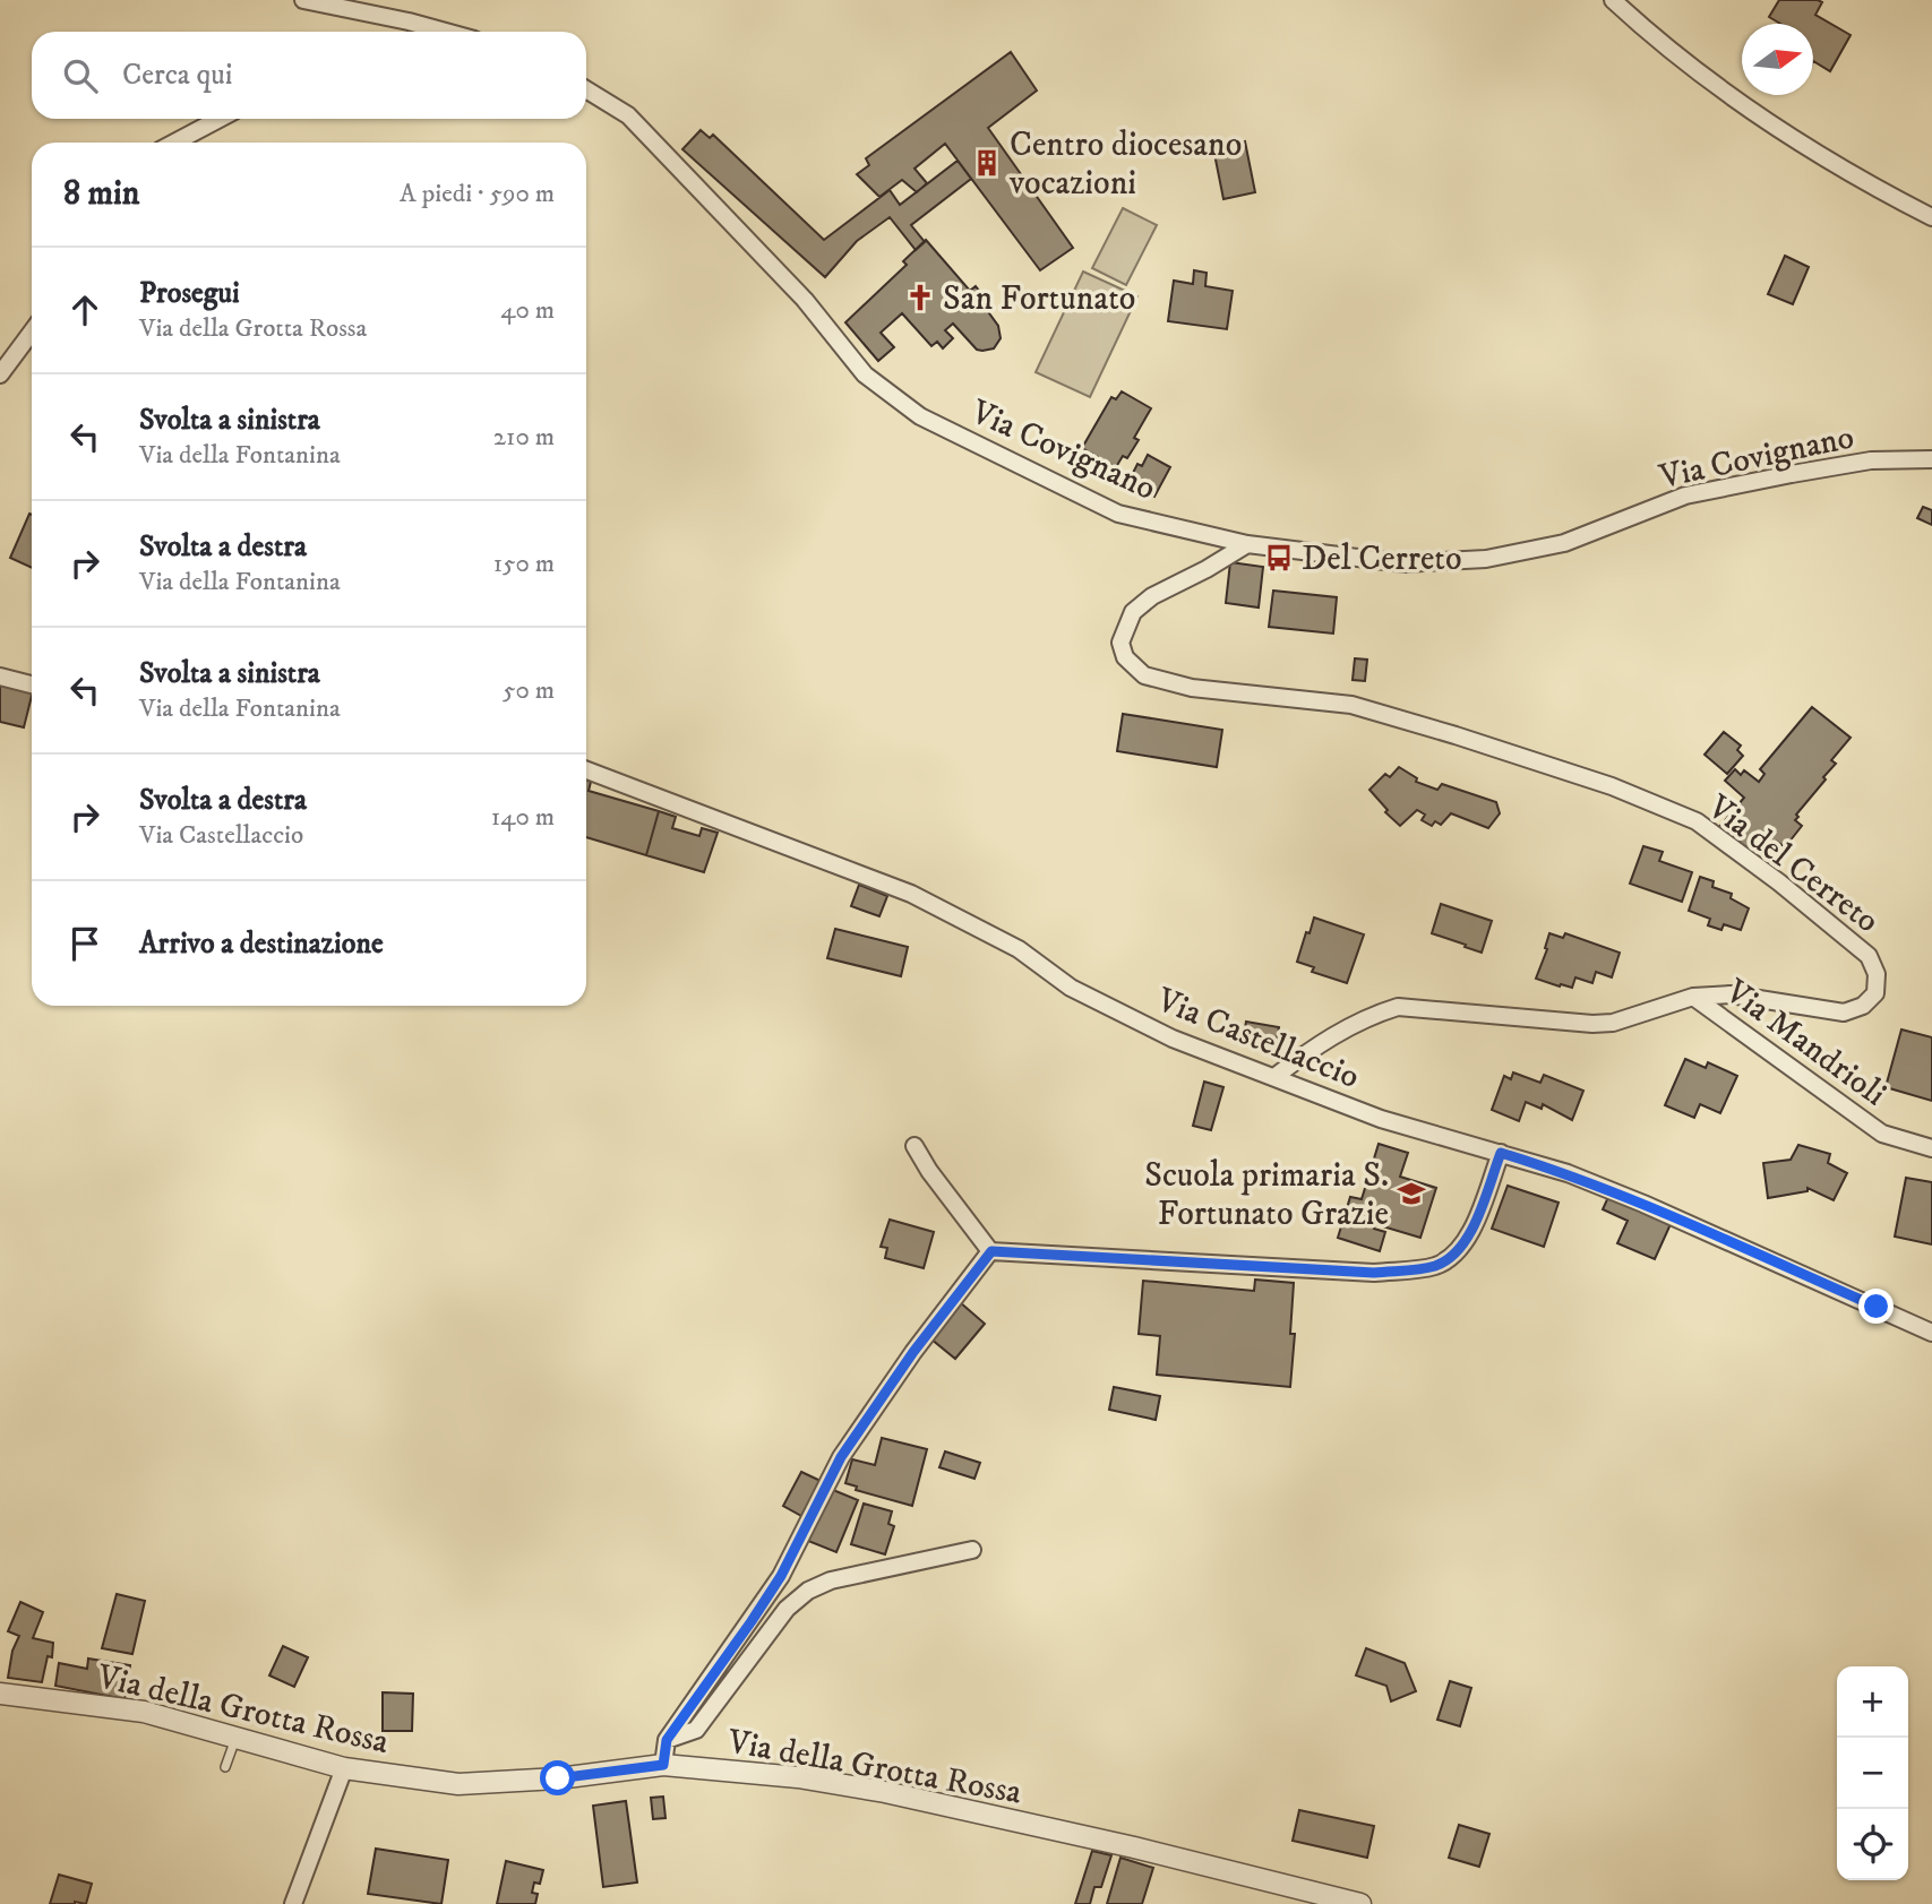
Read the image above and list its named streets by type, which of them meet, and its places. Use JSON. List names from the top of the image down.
{
  "streets": {
    "street": [
      "Via Covignano",
      "Via del Cerreto",
      "Via Castellaccio",
      "Via Mandrioli",
      "Via della Grotta Rossa"
    ]
  },
  "crossings": [
    ["Via Covignano", "Via del Cerreto"],
    ["Via del Cerreto", "Via Castellaccio"],
    ["Via del Cerreto", "Via Mandrioli"]
  ],
  "places": {
    "building": ["Centro diocesano vocazioni"],
    "church": ["San Fortunato"],
    "bus stop": ["Del Cerreto"],
    "school or university": ["Scuola primaria S. Fortunato Grazie"]
  },
  "north": "right",
  "page": {
    "search": "Cerca qui",
    "heading": ["8 min", "A piedi · 590 m"],
    "list": [
      ["Prosegui", "Via della Grotta Rossa", "40 m"],
      ["Svolta a sinistra", "Via della Fontanina", "210 m"],
      ["Svolta a destra", "Via della Fontanina", "150 m"],
      ["Svolta a sinistra", "Via della Fontanina", "50 m"],
      ["Svolta a destra", "Via Castellaccio", "140 m"],
      "Arrivo a destinazione"
    ],
    "map_buttons": ["+", "−"]
  }
}
